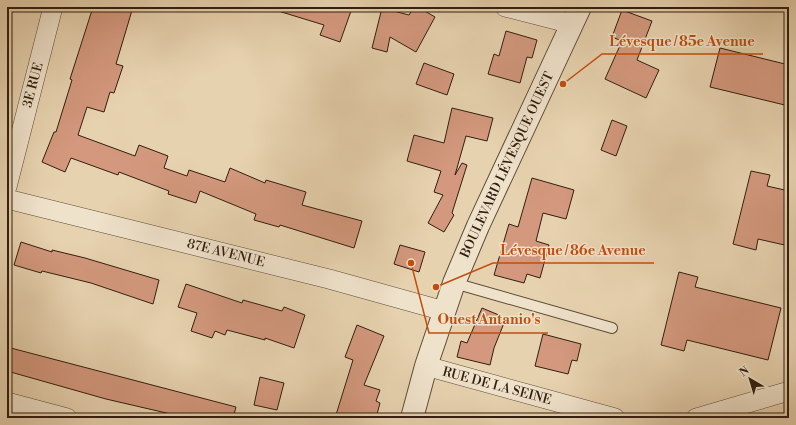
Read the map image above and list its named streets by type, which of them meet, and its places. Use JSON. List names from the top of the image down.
{
  "streets": {
    "street": [
      "3E RUE",
      "BOULEVARD LÉVESQUE OUEST",
      "87E AVENUE",
      "RUE DE LA SEINE"
    ]
  },
  "crossings": [
    ["BOULEVARD LÉVESQUE OUEST", "87E AVENUE"],
    ["BOULEVARD LÉVESQUE OUEST", "RUE DE LA SEINE"]
  ],
  "places": ["Lévesque / 85e Avenue", "Ouest Antanio's", "Lévesque / 86e Avenue"],
  "north": "top left"
}
